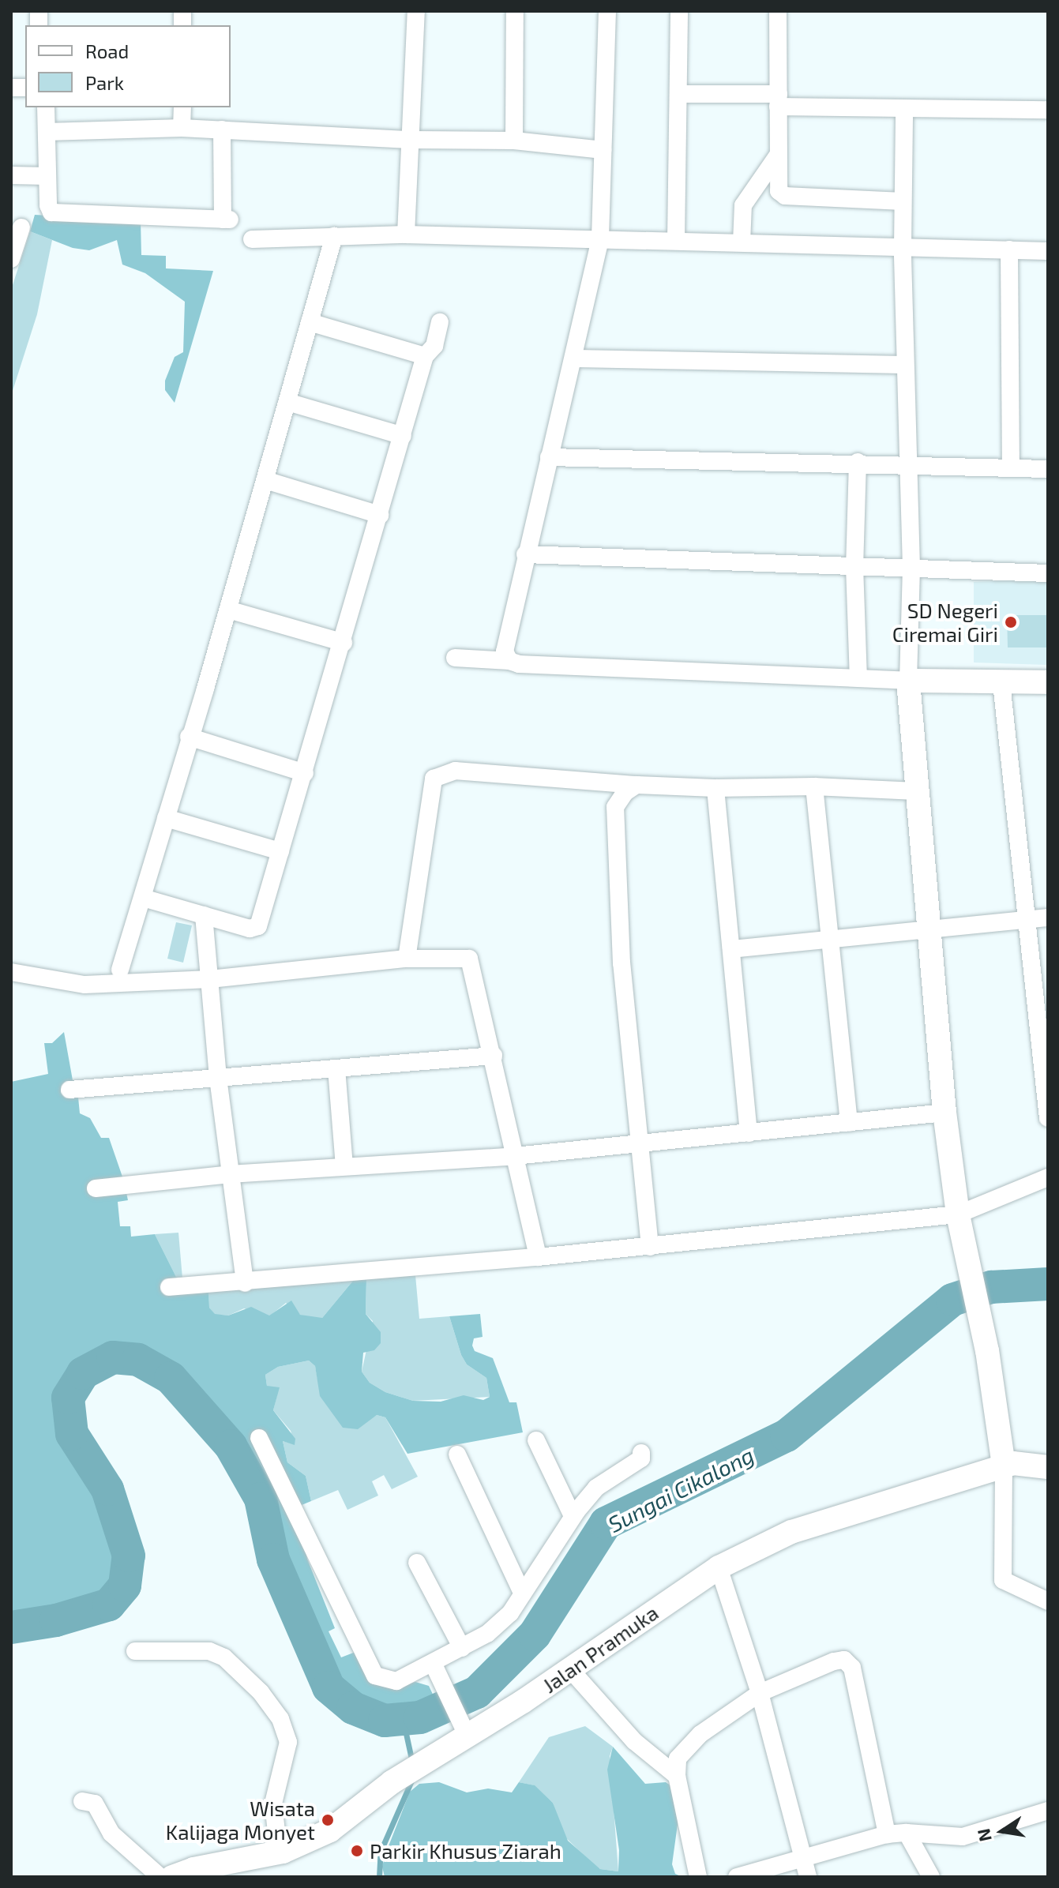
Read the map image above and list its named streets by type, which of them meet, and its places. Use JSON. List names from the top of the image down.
{
  "streets": {
    "street": ["Jalan Pramuka"]
  },
  "water": ["Sungai Cikalong"],
  "places": ["SD Negeri Ciremai Giri", "Wisata Kalijaga Monyet", "Parkir Khusus Ziarah"],
  "legend": ["Road", "Park"],
  "north": "left"
}
